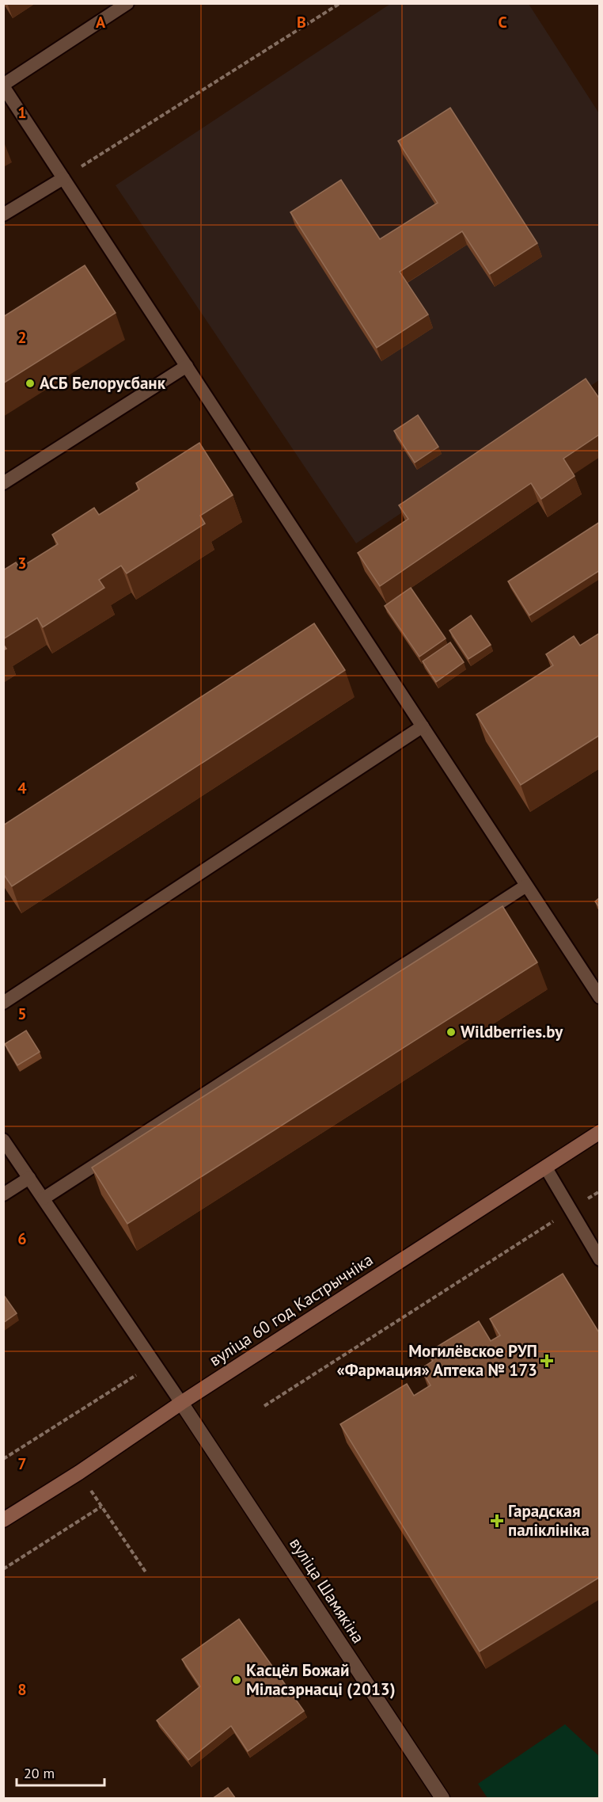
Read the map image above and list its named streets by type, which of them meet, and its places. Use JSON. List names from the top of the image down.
{
  "streets": {
    "street": ["вуліца 60 год Кастрычніка", "вуліца Шамякіна"]
  },
  "crossings": [
    ["вуліца 60 год Кастрычніка", "вуліца Шамякіна"]
  ],
  "places": {
    "other": ["АСБ Белорусбанк", "Wildberries.by", "Касцёл Божай Міласэрнасці (2013)"],
    "health": ["Могилёвское РУП «Фармация» Аптека № 173", "Гарадская паліклініка"]
  },
  "scale_bar": "20 m",
  "grid": {
    "columns": ["A", "B", "C"],
    "rows": [
      "1",
      "2",
      "3",
      "4",
      "5",
      "6",
      "7",
      "8"
    ]
  }
}
